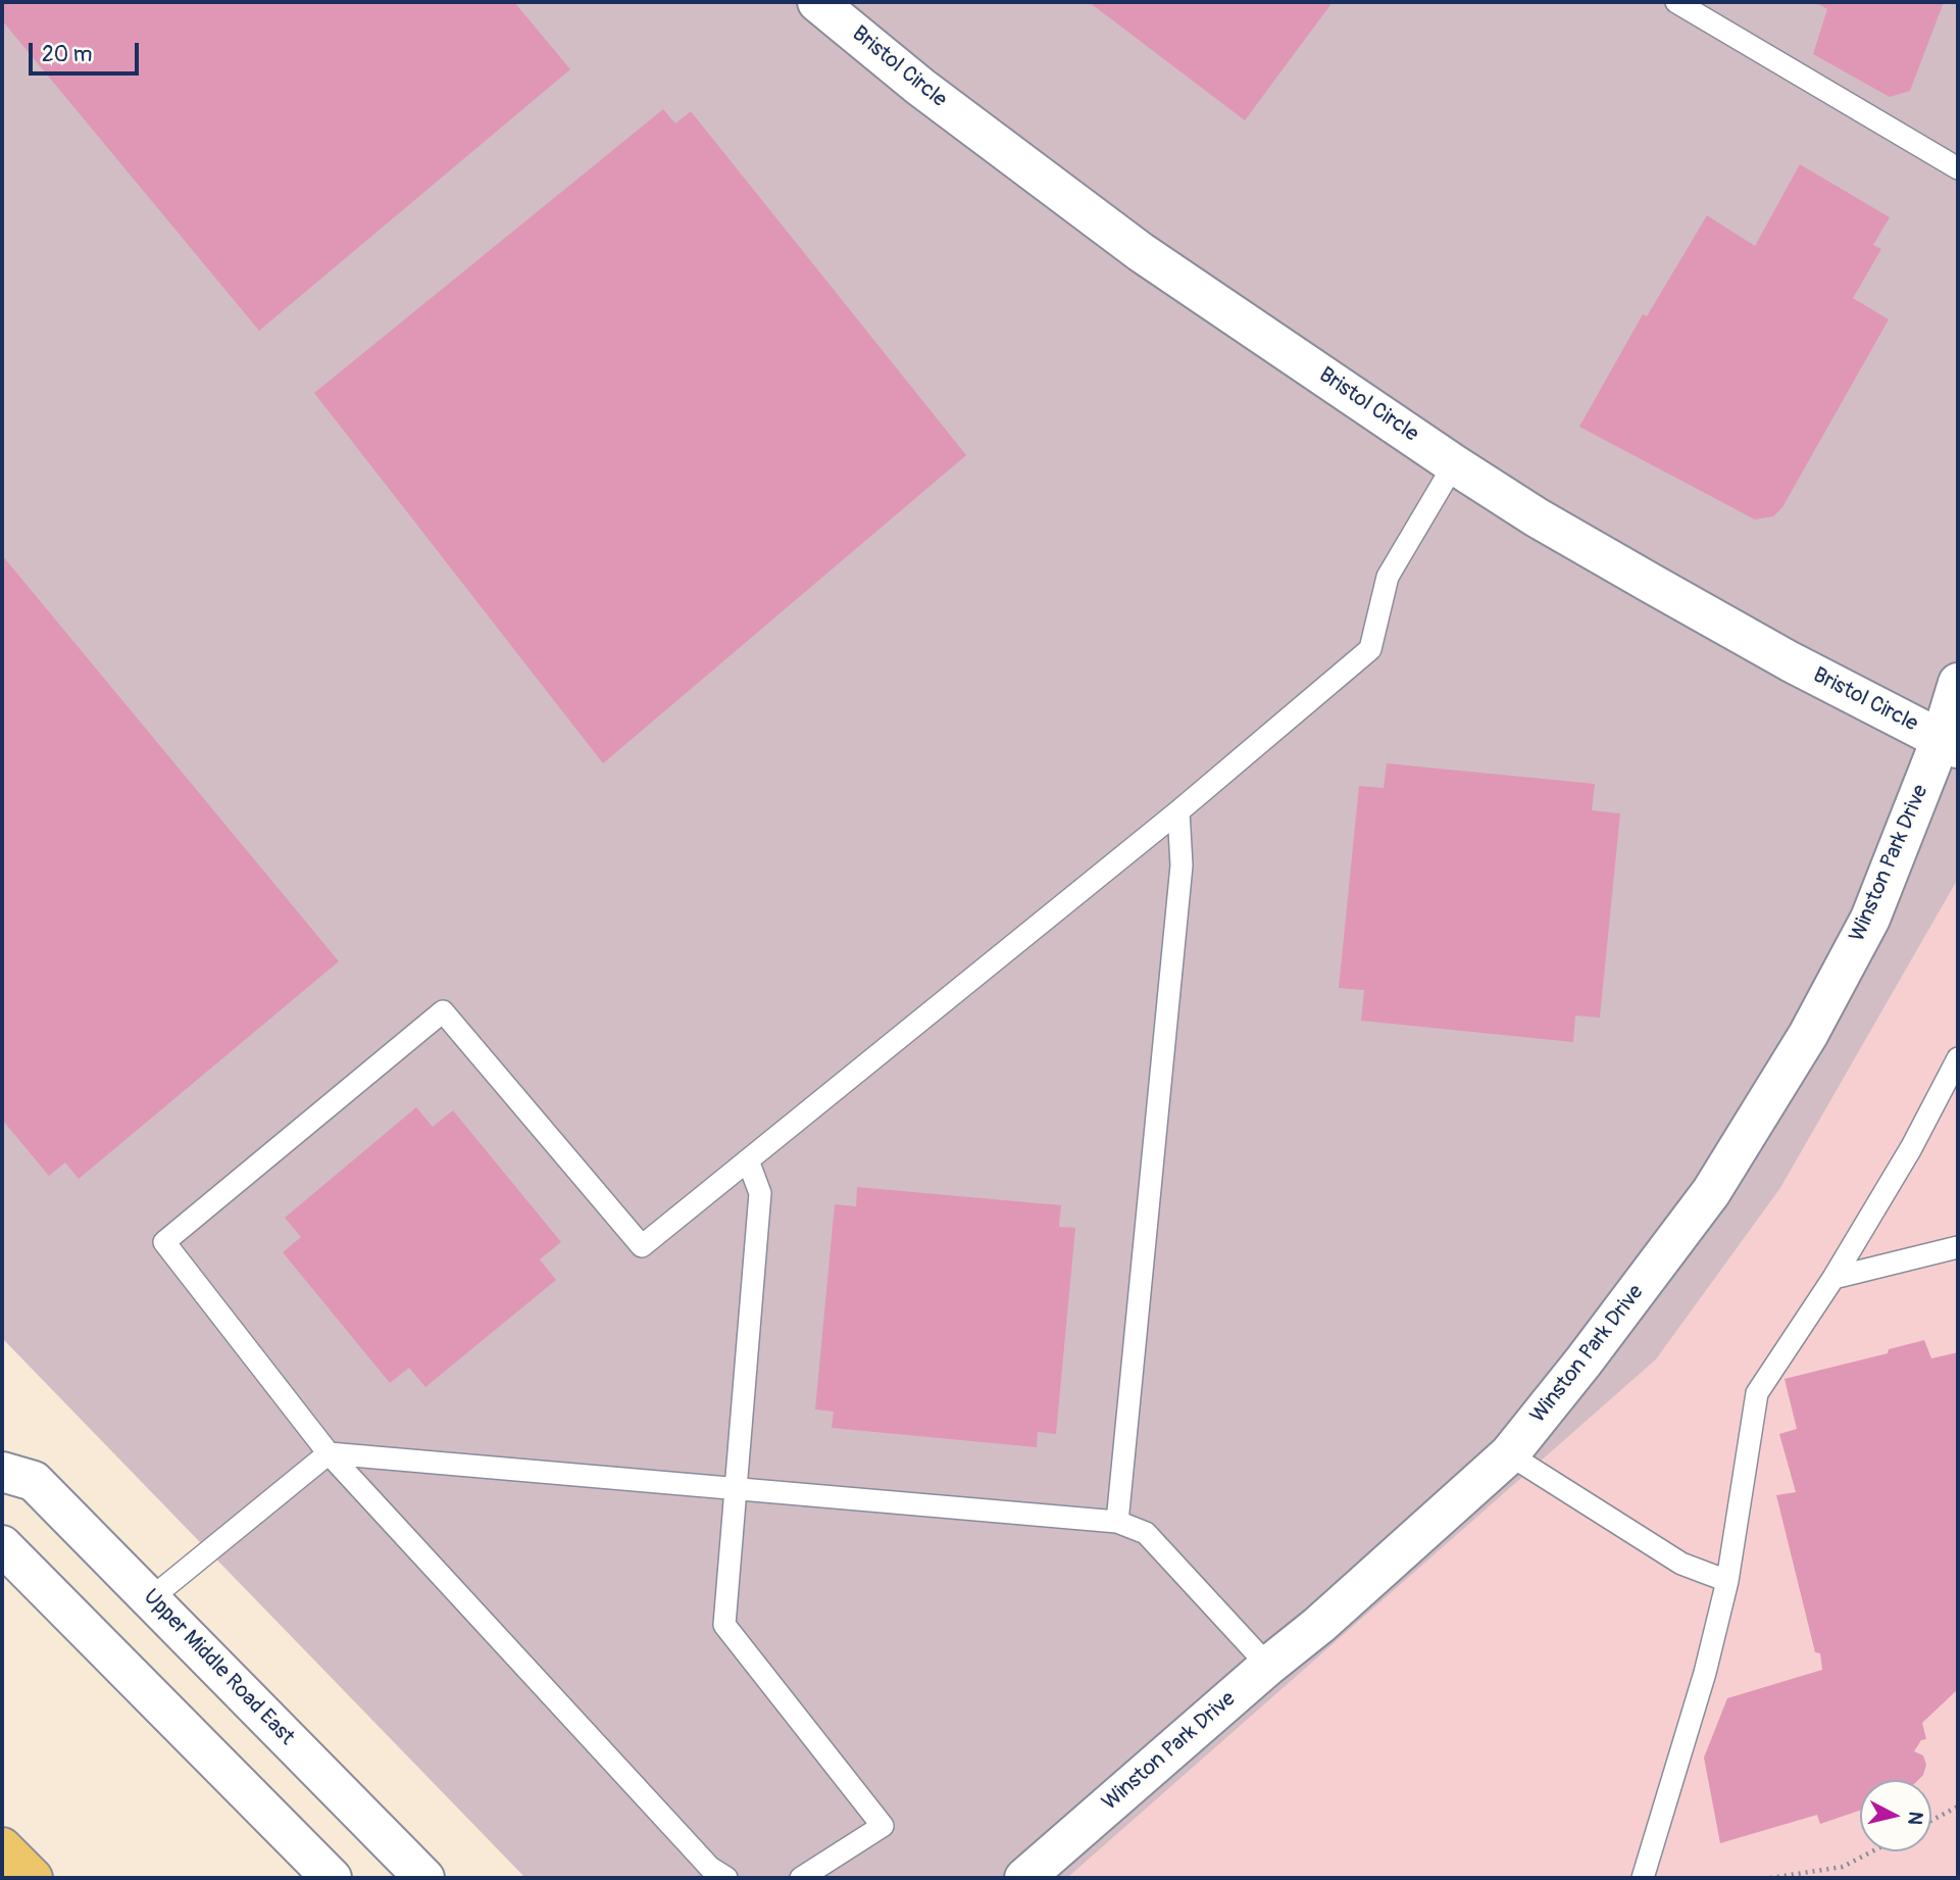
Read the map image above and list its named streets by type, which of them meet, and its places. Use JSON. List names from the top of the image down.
{
  "streets": {
    "street": ["Bristol Circle", "Winston Park Drive", "Upper Middle Road East"]
  },
  "crossings": [
    ["Bristol Circle", "Winston Park Drive"]
  ],
  "scale_bar": "20 m",
  "north": "right"
}
